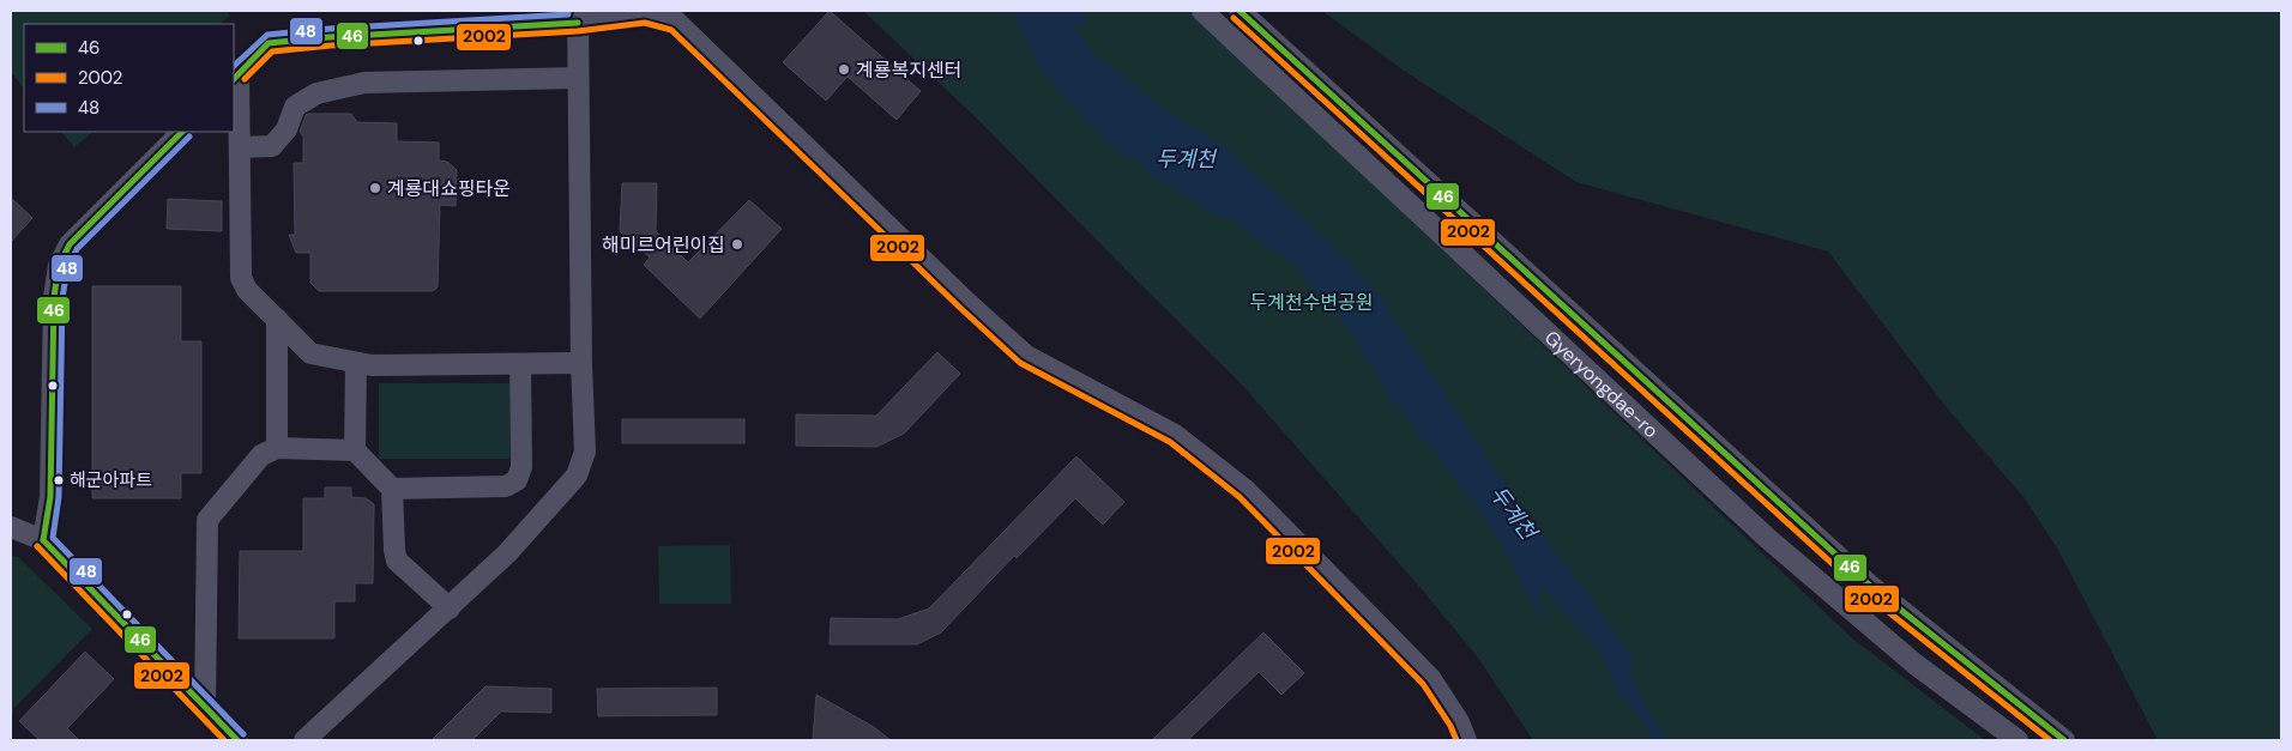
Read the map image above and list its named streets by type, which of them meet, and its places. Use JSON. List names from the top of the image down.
{
  "streets": {
    "street": ["Gyeryongdae-ro"]
  },
  "water": ["두계천"],
  "parks": ["두계천수변공원"],
  "places": [
    "계룡복지센터",
    "계룡대쇼핑타운",
    "해미르어린이집",
    "해군아파트"
  ],
  "lines": ["transit line 46", "transit line 48", "transit line 2002"],
  "legend": ["46", "2002", "48"]
}
